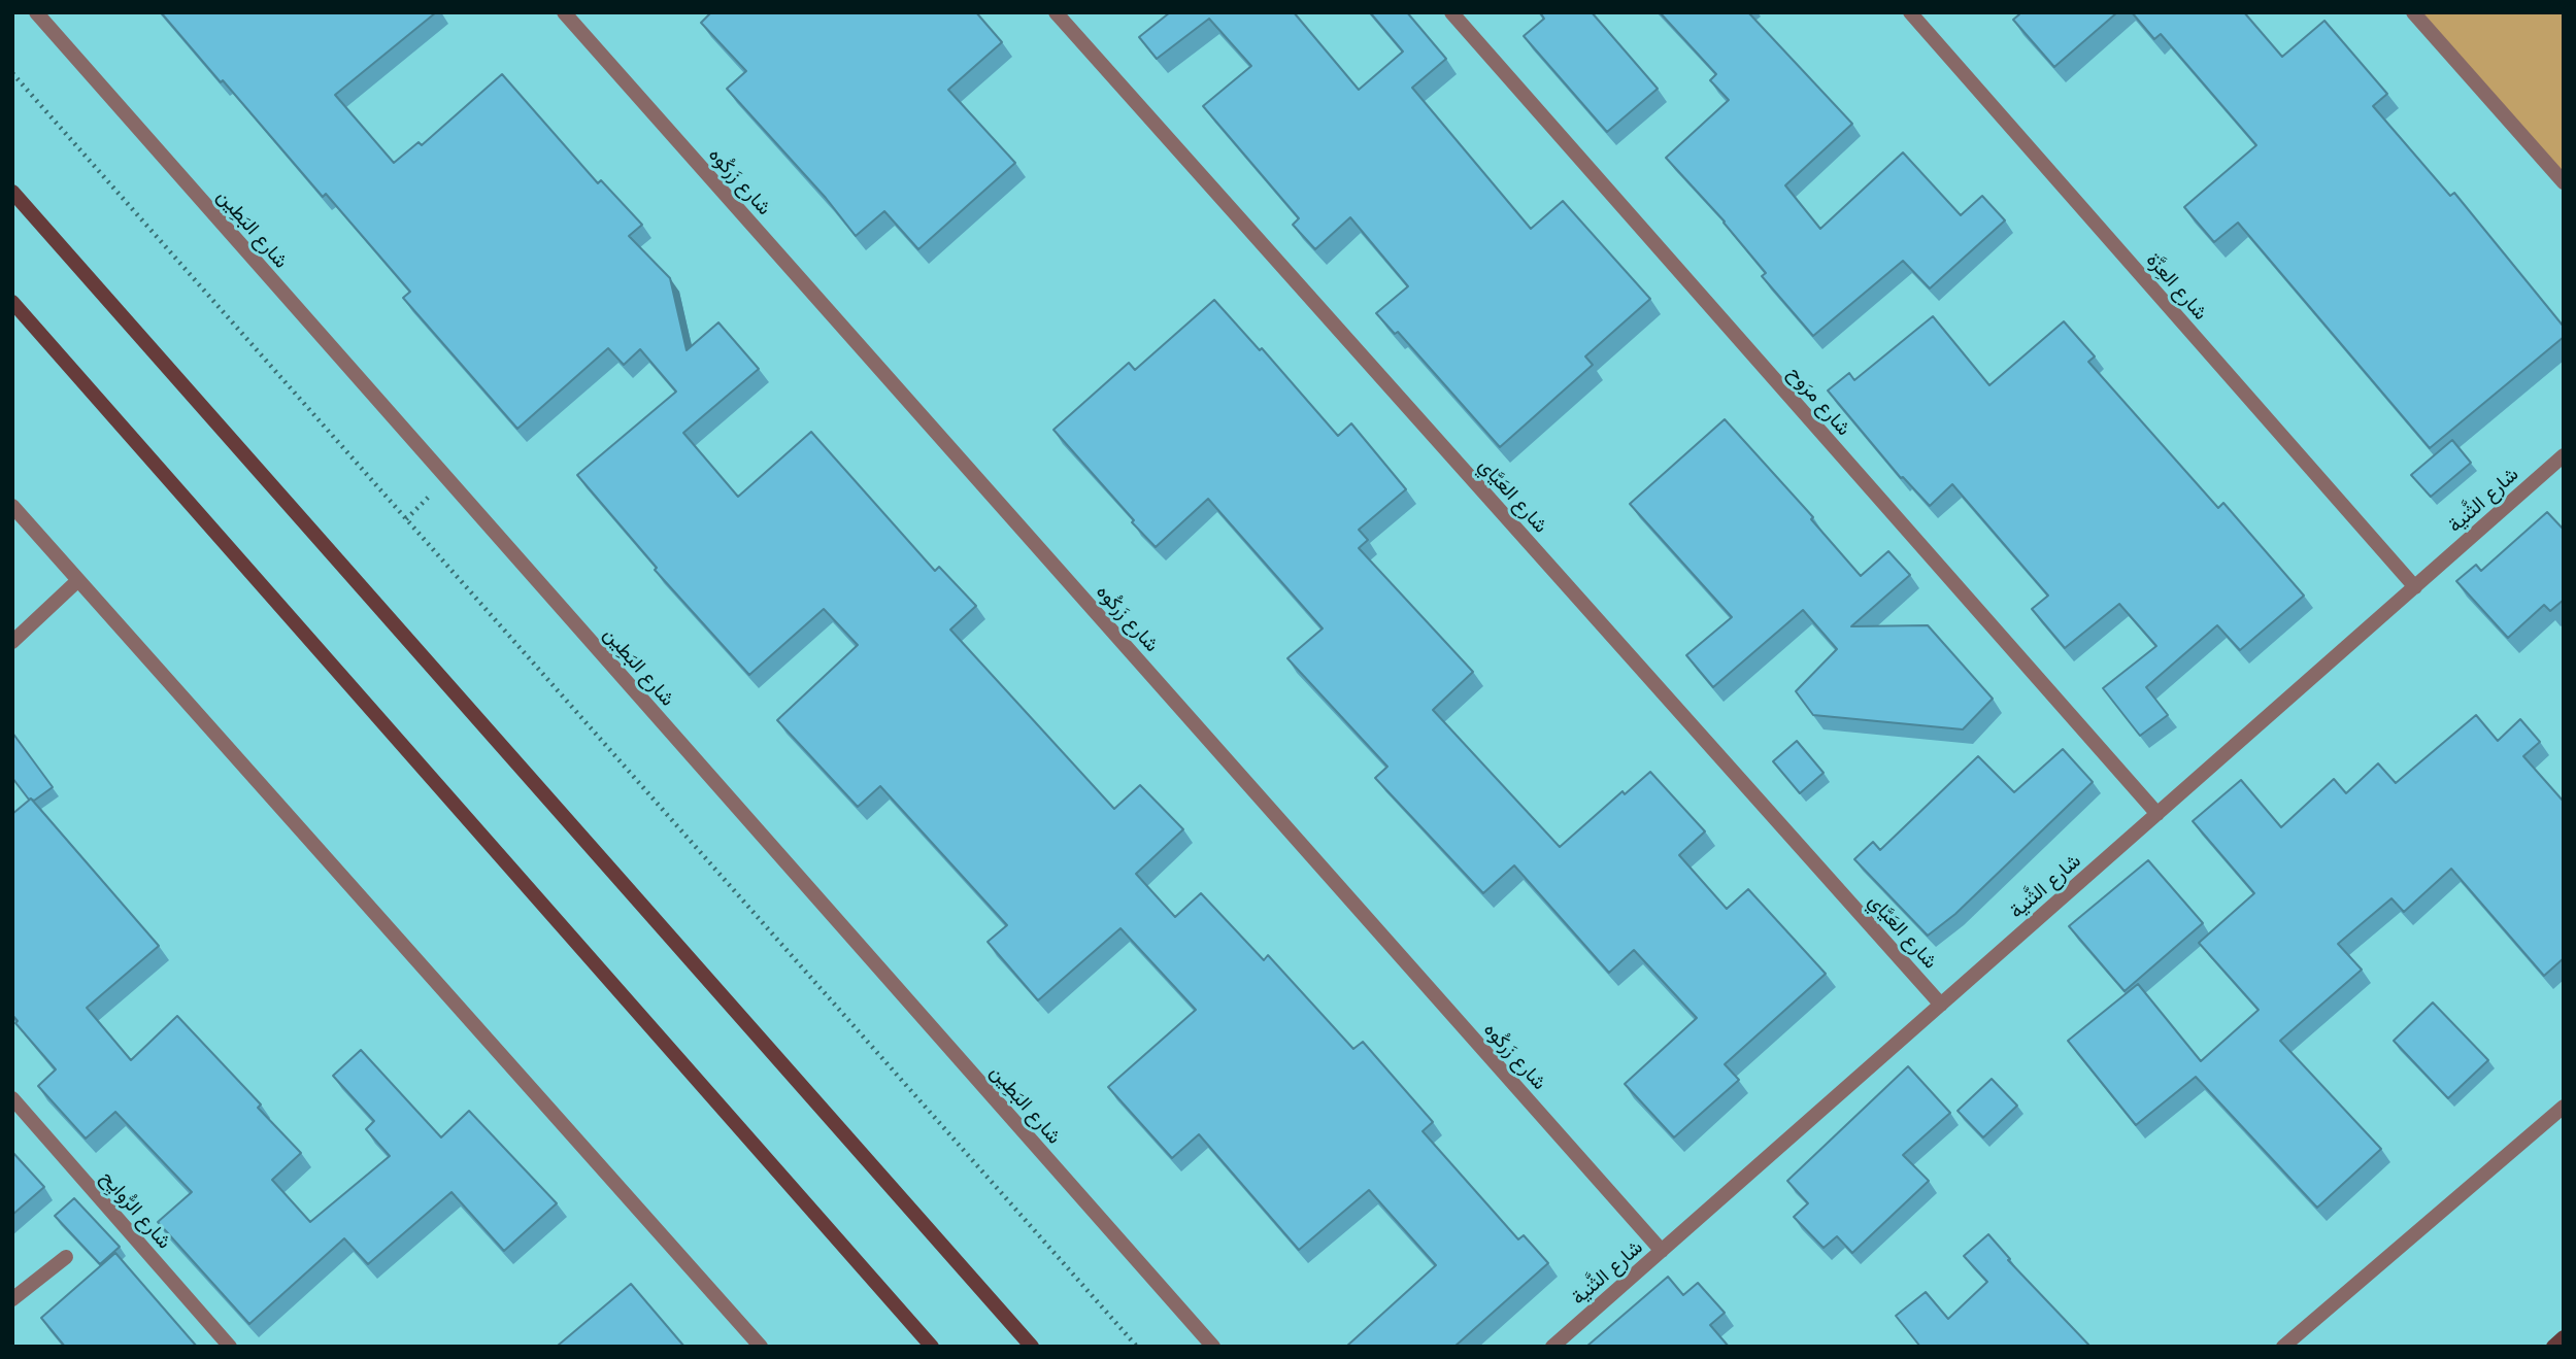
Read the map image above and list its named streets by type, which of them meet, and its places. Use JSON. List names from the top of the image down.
{
  "streets": {
    "street": [
      "شارع زَركُوه",
      "شارع البَطِين",
      "شارع العِزَّة",
      "شارع مرَوح",
      "شارع العَيَّاي",
      "شارع الثَّنية",
      "شارع الرُّوايِح"
    ]
  },
  "crossings": [
    ["شارع زَركُوه", "شارع الثَّنية"],
    ["شارع العِزَّة", "شارع الثَّنية"],
    ["شارع مرَوح", "شارع الثَّنية"],
    ["شارع العَيَّاي", "شارع الثَّنية"]
  ]
}
